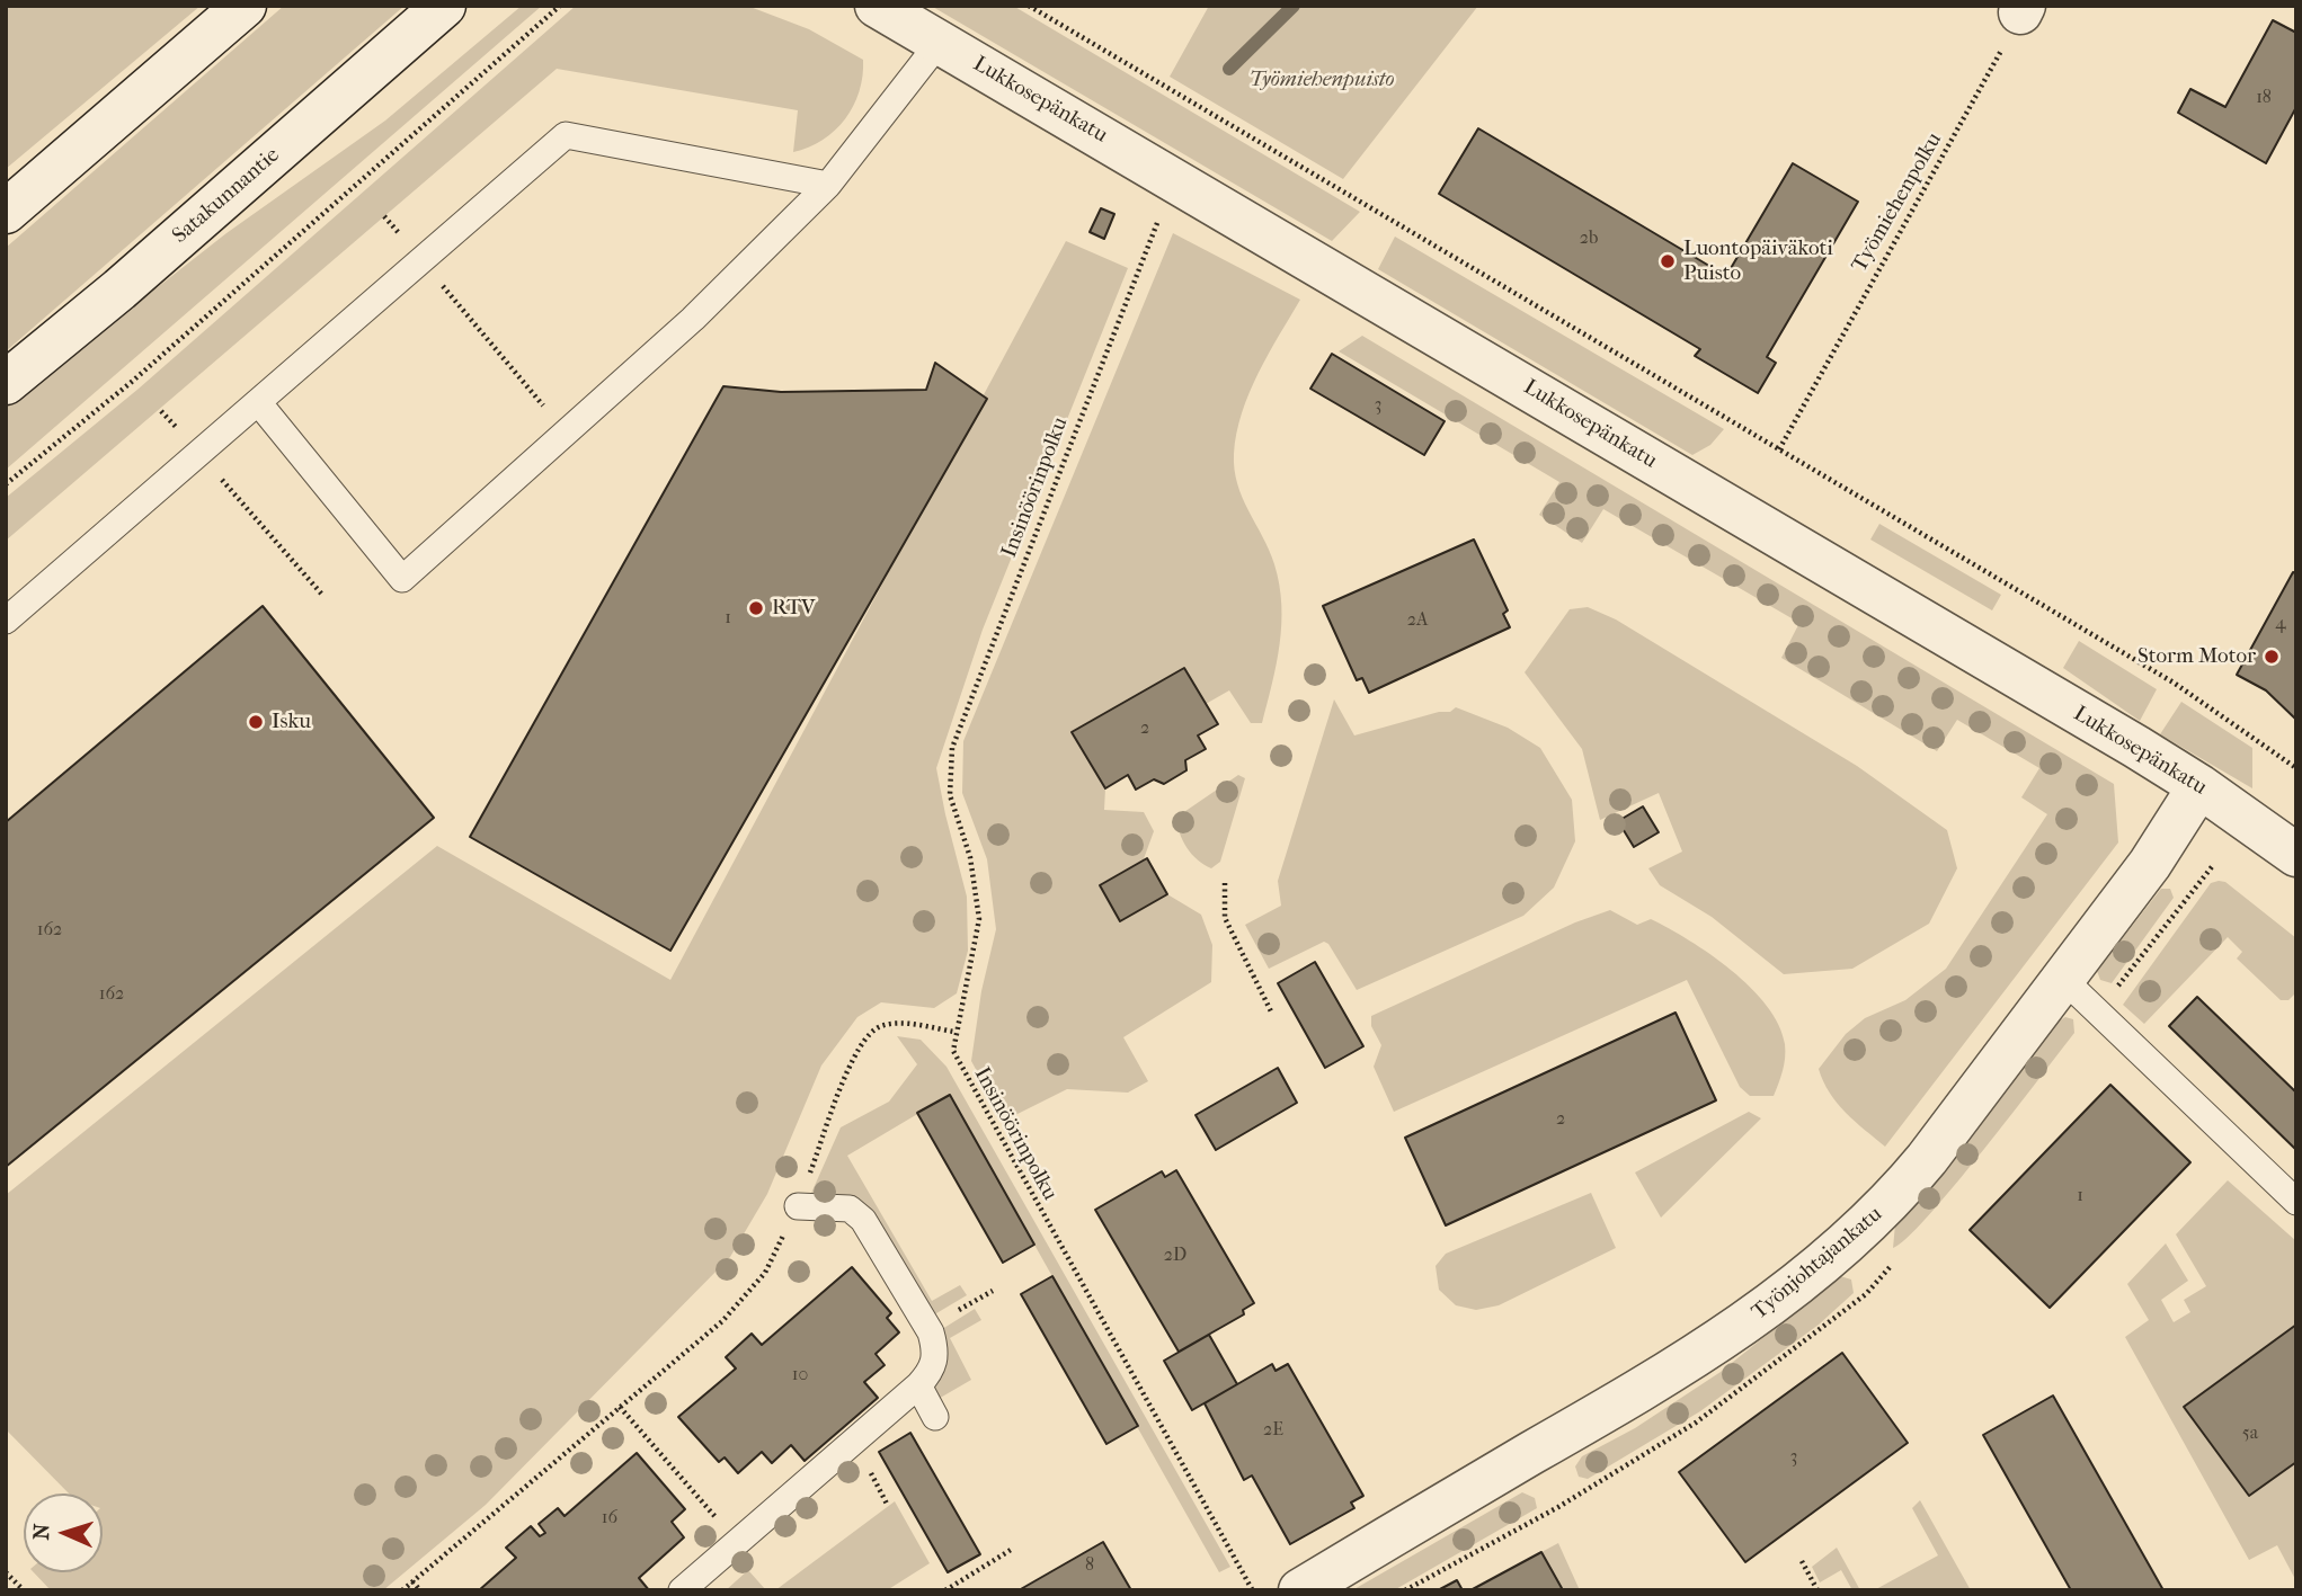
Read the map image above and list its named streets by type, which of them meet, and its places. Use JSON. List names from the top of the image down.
{
  "streets": {
    "street": ["Lukkosepänkatu", "Satakunnantie", "Työnjohtajankatu"],
    "path": ["Työmiehenpolku", "Insinöörinpolku"]
  },
  "crossings": [
    ["Lukkosepänkatu", "Työnjohtajankatu"]
  ],
  "parks": ["Työmiehenpuisto"],
  "places": [
    "Luontopäiväkoti Puisto",
    "RTV",
    "Storm Motor",
    "Isku"
  ],
  "house_numbers": [
    "18",
    "2b",
    "3",
    "1",
    "2A",
    "4",
    "2",
    "162",
    "162",
    "2",
    "1",
    "2D",
    "10",
    "2E",
    "5a",
    "3",
    "16",
    "8"
  ],
  "north": "left"
}
